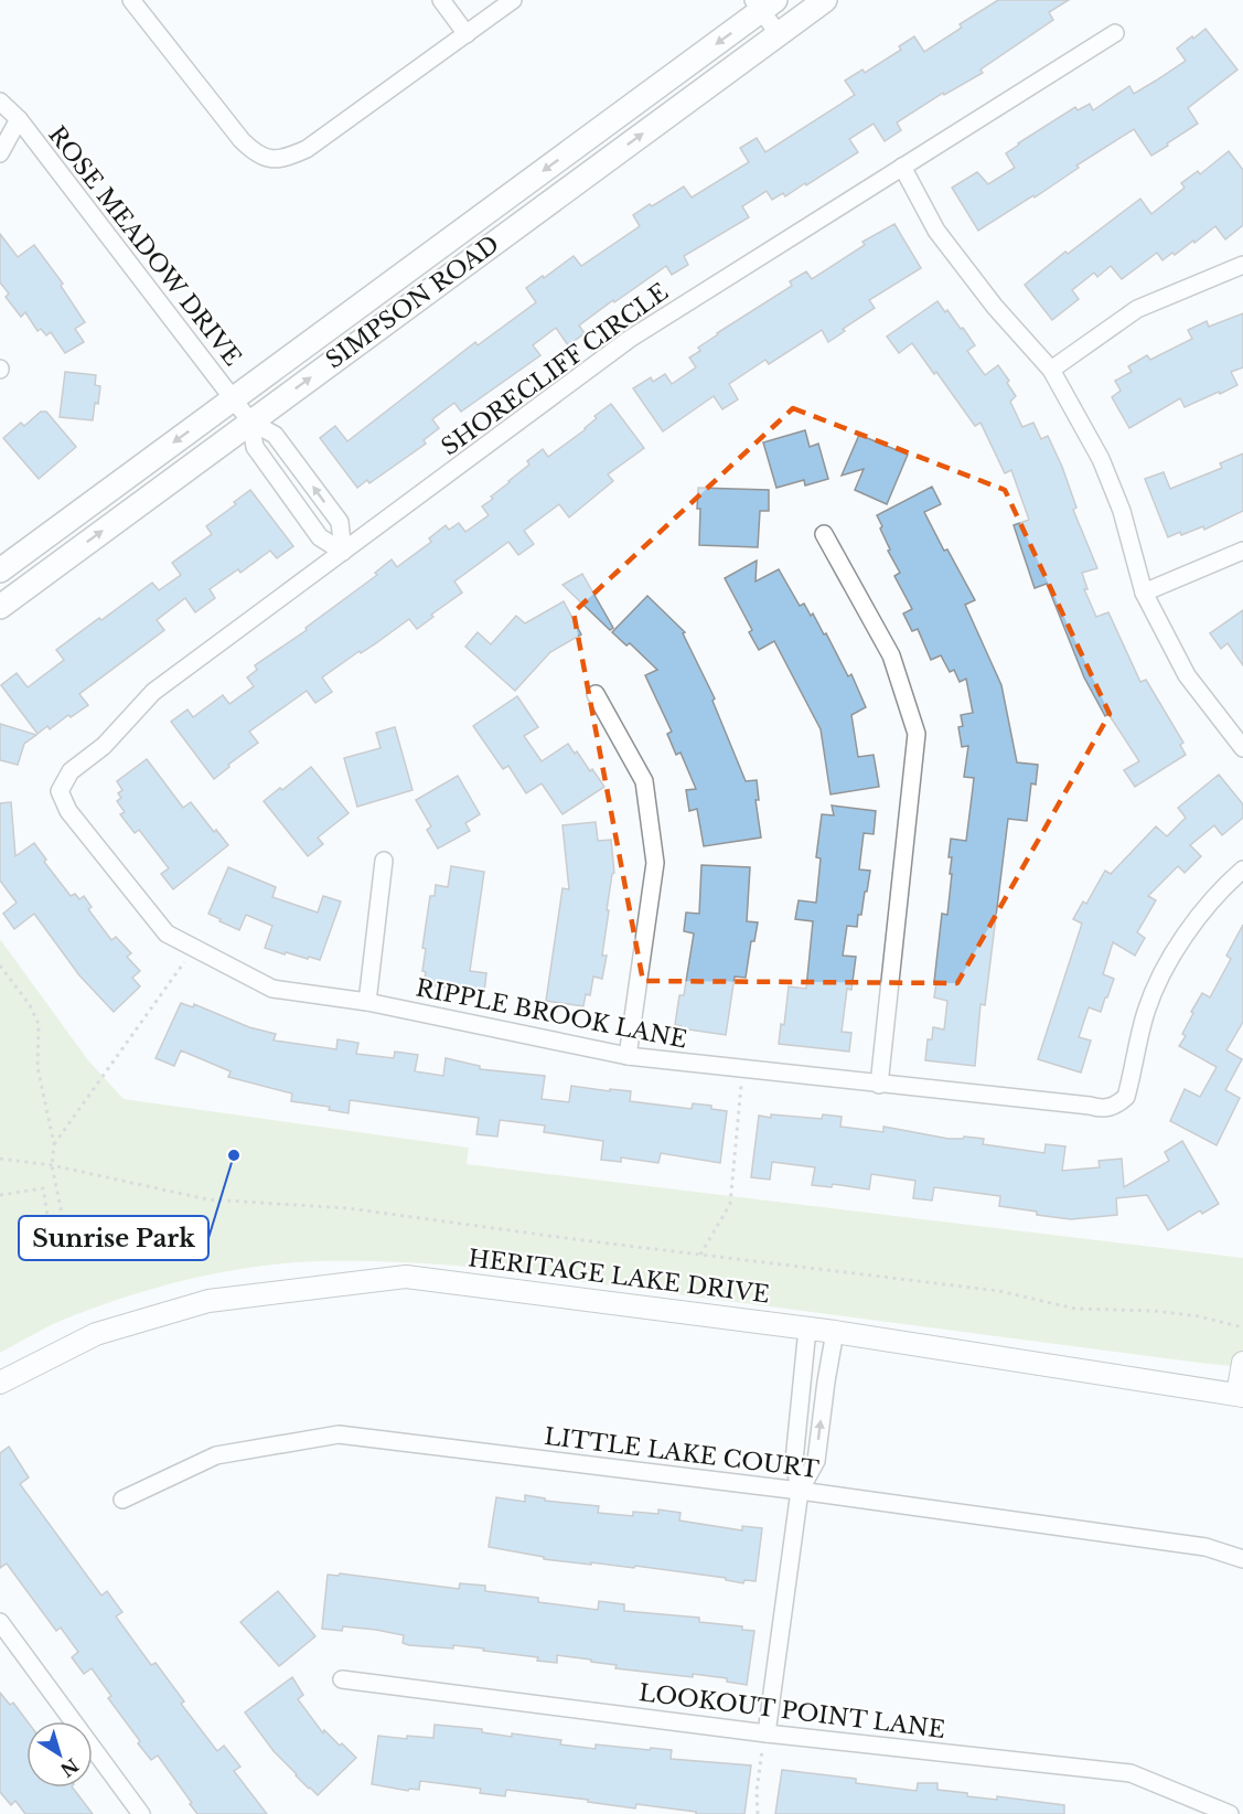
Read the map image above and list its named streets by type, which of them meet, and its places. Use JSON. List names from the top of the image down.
{
  "streets": {
    "main road": ["SIMPSON ROAD"],
    "street": [
      "ROSE MEADOW DRIVE",
      "SHORECLIFF CIRCLE",
      "RIPPLE BROOK LANE",
      "HERITAGE LAKE DRIVE",
      "LITTLE LAKE COURT",
      "LOOKOUT POINT LANE"
    ]
  },
  "crossings": [
    ["ROSE MEADOW DRIVE", "SIMPSON ROAD"],
    ["SHORECLIFF CIRCLE", "RIPPLE BROOK LANE"]
  ],
  "places": ["Sunrise Park"],
  "north": "bottom right"
}
